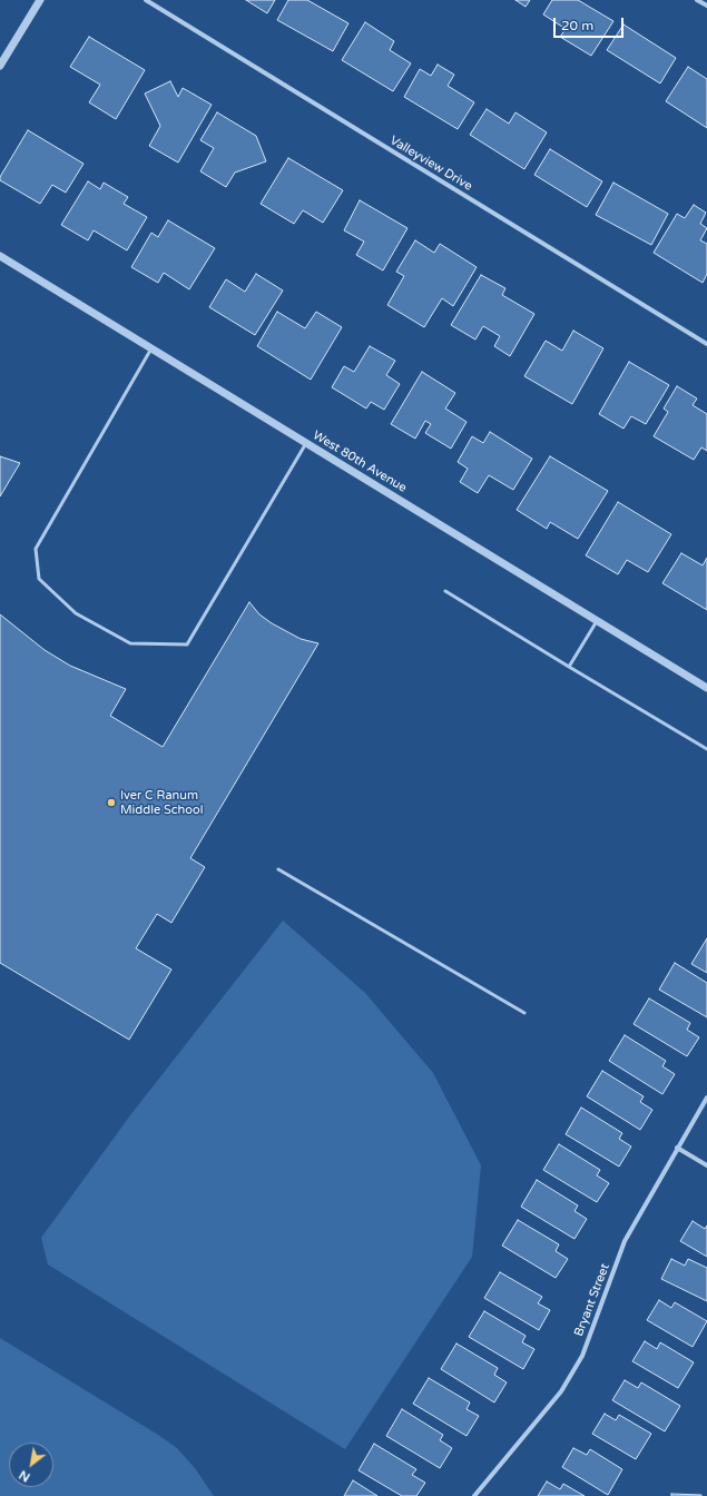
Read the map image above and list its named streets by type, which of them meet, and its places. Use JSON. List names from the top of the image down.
{
  "streets": {
    "street": ["Valleyview Drive", "West 80th Avenue", "Bryant Street"]
  },
  "places": ["Iver C Ranum Middle School"],
  "scale_bar": "20 m",
  "north": "bottom left"
}
